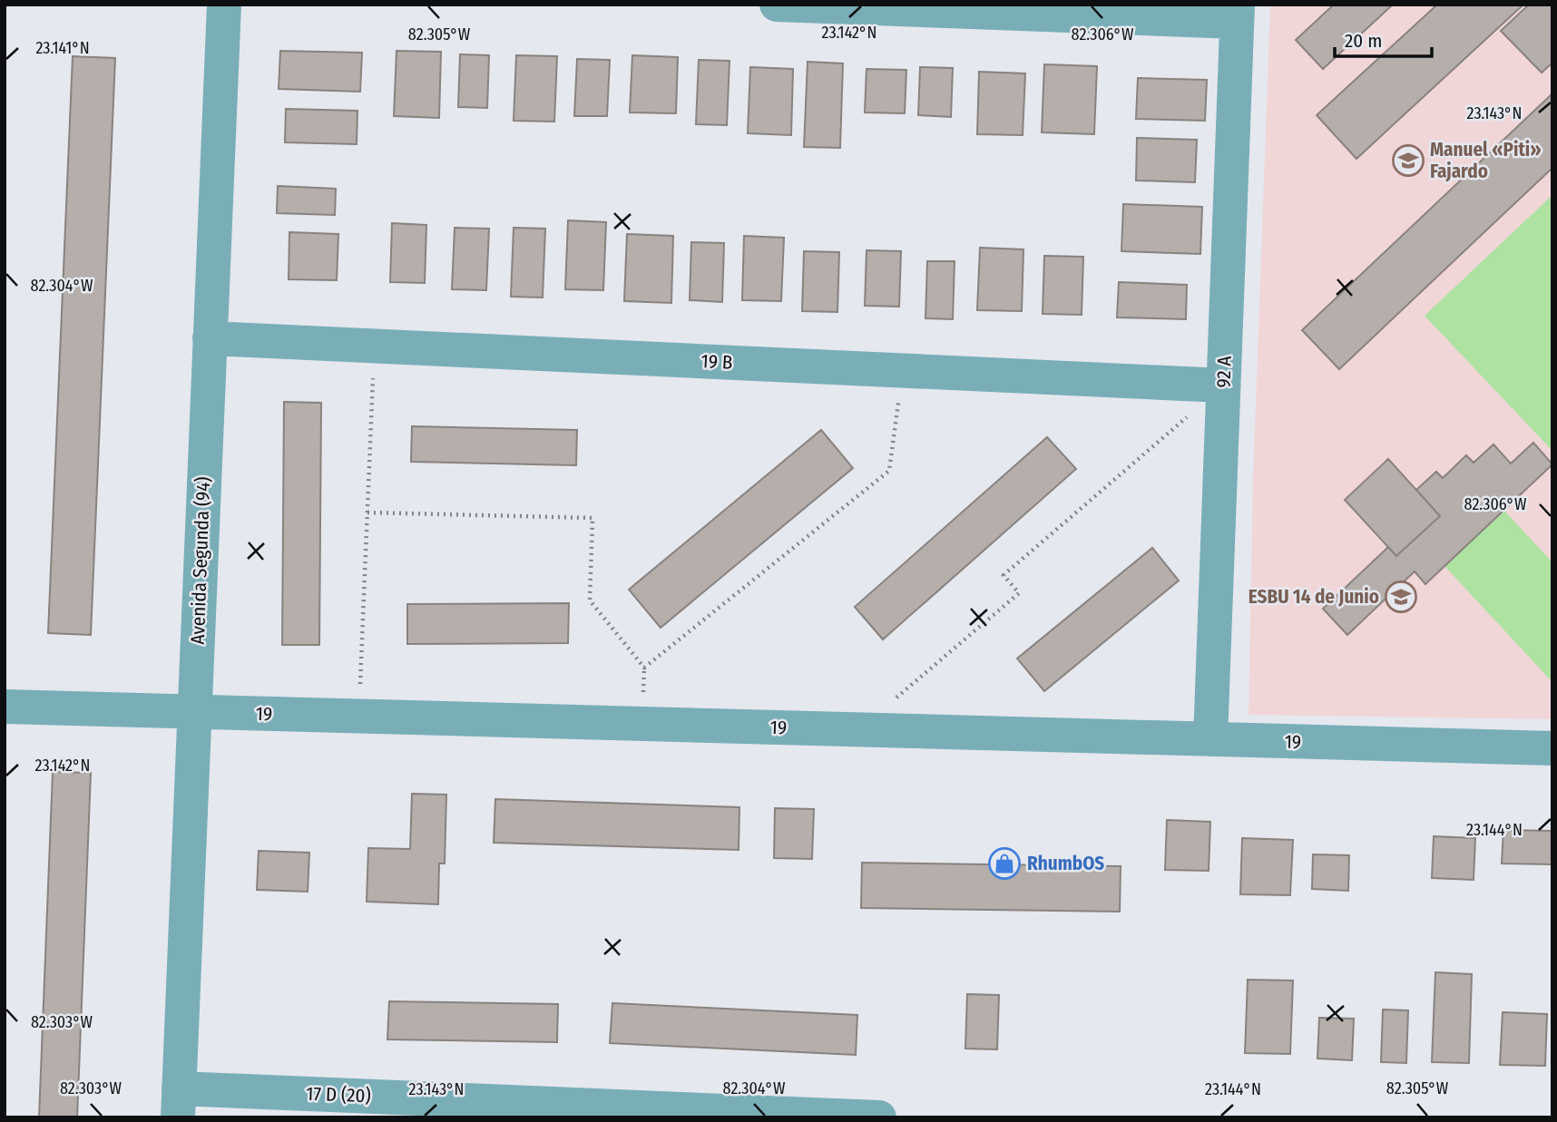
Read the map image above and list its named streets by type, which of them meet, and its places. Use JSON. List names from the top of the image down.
{
  "streets": {
    "street": [
      "19 B",
      "92 A",
      "Avenida Segunda (94)",
      "19",
      "17 D (20)"
    ]
  },
  "crossings": [
    ["19 B", "92 A"],
    ["19 B", "Avenida Segunda (94)"],
    ["92 A", "19"],
    ["Avenida Segunda (94)", "19"],
    ["Avenida Segunda (94)", "17 D (20)"]
  ],
  "places": {
    "school or university": ["Manuel «Piti» Fajardo", "ESBU 14 de Junio"],
    "shop": ["RhumbOS"]
  },
  "scale_bar": "20 m",
  "coordinates": [
    "23.142°N",
    "82.305°W",
    "82.306°W",
    "23.141°N",
    "23.143°N",
    "82.304°W",
    "23.144°N",
    "82.303°W"
  ]
}
